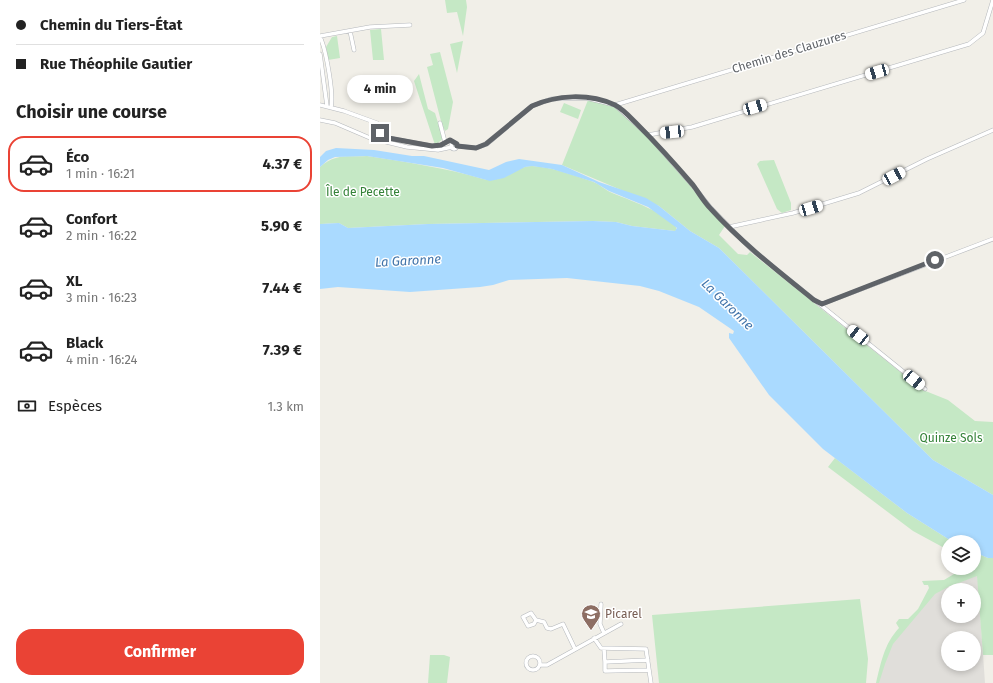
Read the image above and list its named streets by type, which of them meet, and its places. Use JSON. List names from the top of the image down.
{
  "streets": {
    "street": ["Chemin des Clauzures"]
  },
  "water": ["La Garonne"],
  "parks": ["Île de Pecette", "Quinze Sols"],
  "places": {
    "school or university": ["Picarel"]
  },
  "page": {
    "banner": ["Chemin du Tiers-État", "Rue Théophile Gautier"],
    "bubble": "4 min",
    "heading": "Choisir une course",
    "list": [
      {
        "name": "Éco",
        "note": "1 min · 16:21",
        "value": "4.37 €"
      },
      {
        "name": "Confort",
        "note": "2 min · 16:22",
        "value": "5.90 €"
      },
      {
        "name": "XL",
        "note": "3 min · 16:23",
        "value": "7.44 €"
      },
      {
        "name": "Black",
        "note": "4 min · 16:24",
        "value": "7.39 €"
      }
    ],
    "pay": ["Espèces", "1.3 km"],
    "map_buttons": ["+", "−"],
    "buttons": "Confirmer"
  }
}
